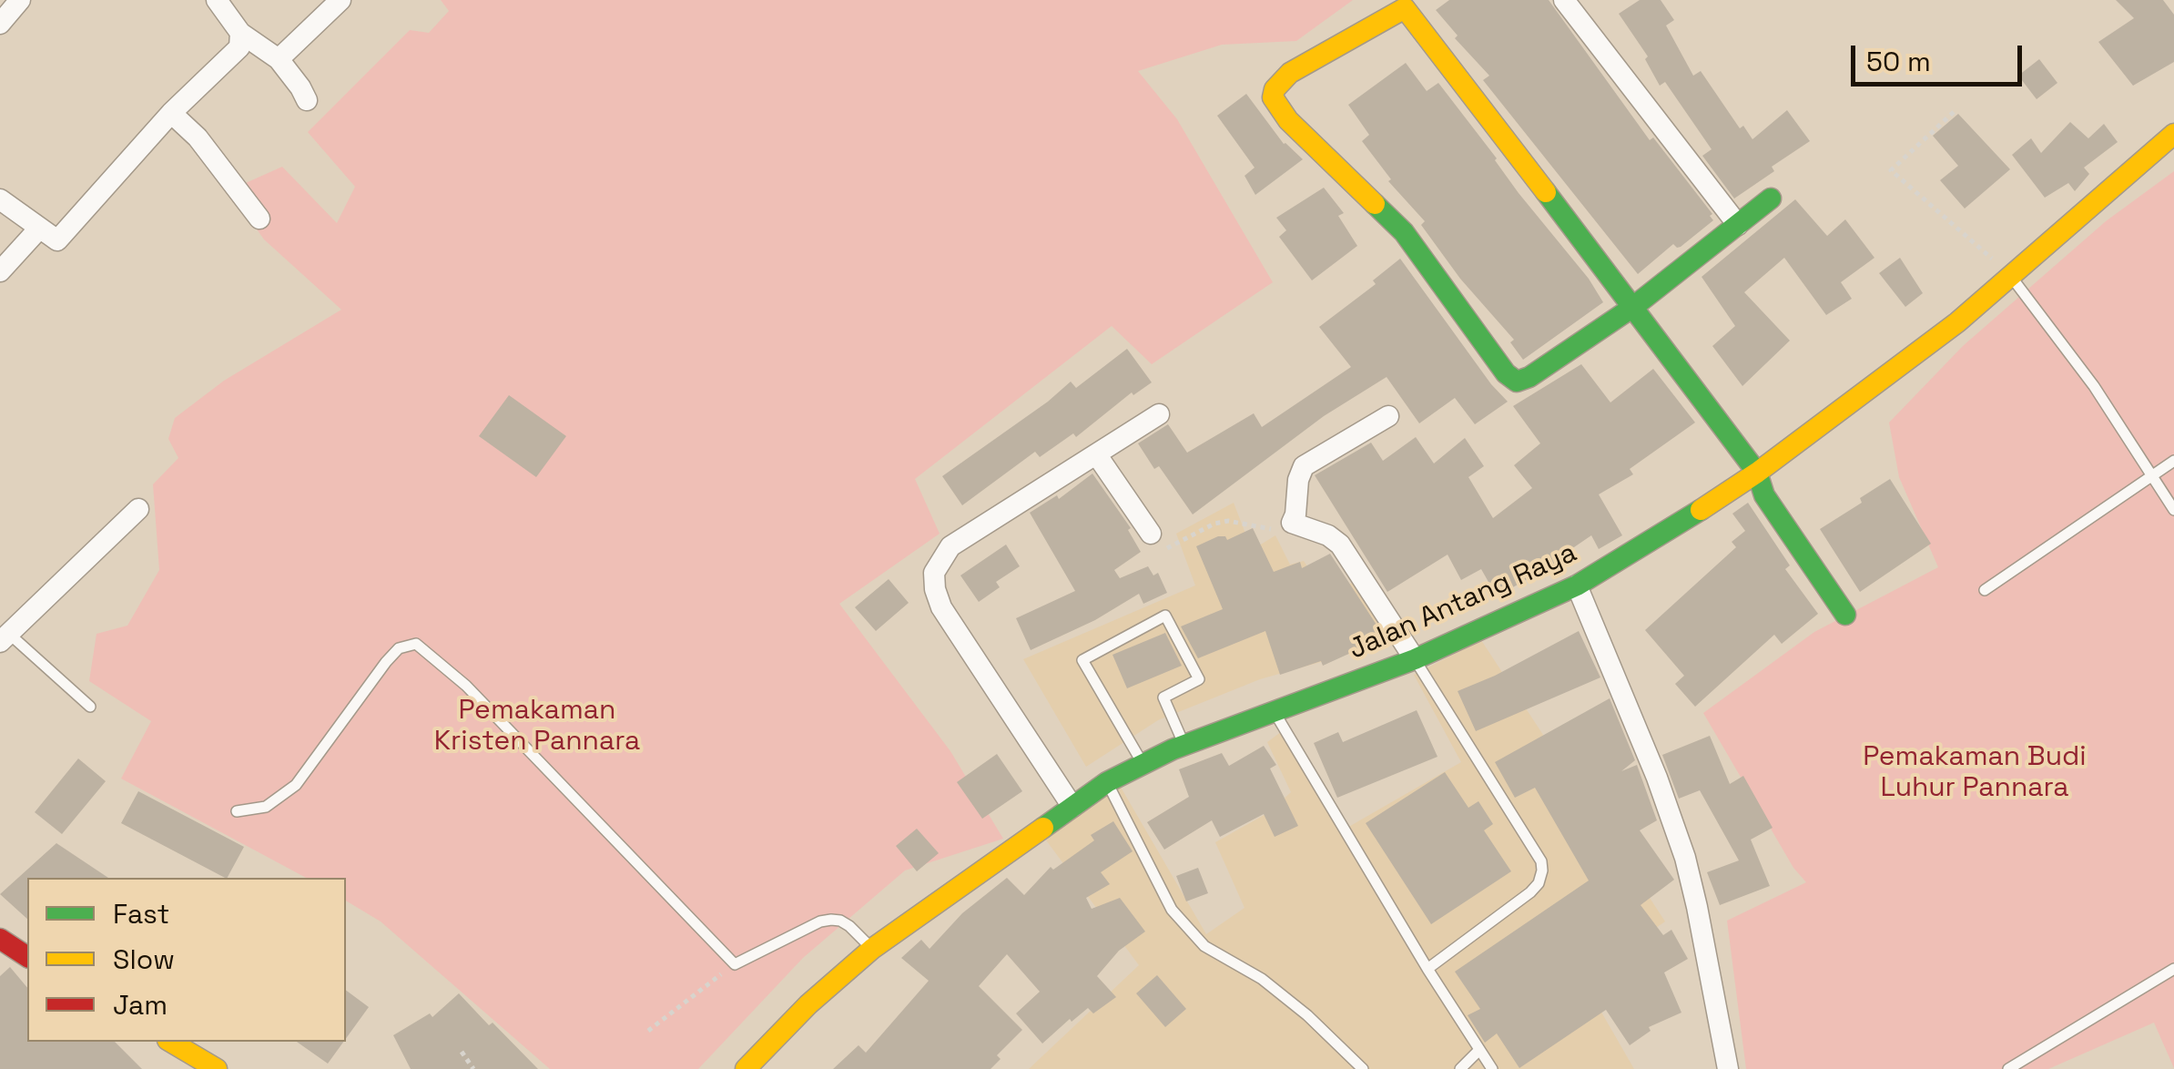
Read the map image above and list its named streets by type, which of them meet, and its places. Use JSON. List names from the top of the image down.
{
  "streets": {
    "main road": ["Jalan Antang Raya"]
  },
  "parks": ["Pemakaman Kristen Pannara", "Pemakaman Budi Luhur Pannara"],
  "legend": ["Fast", "Slow", "Jam"],
  "scale_bar": "50 m"
}
